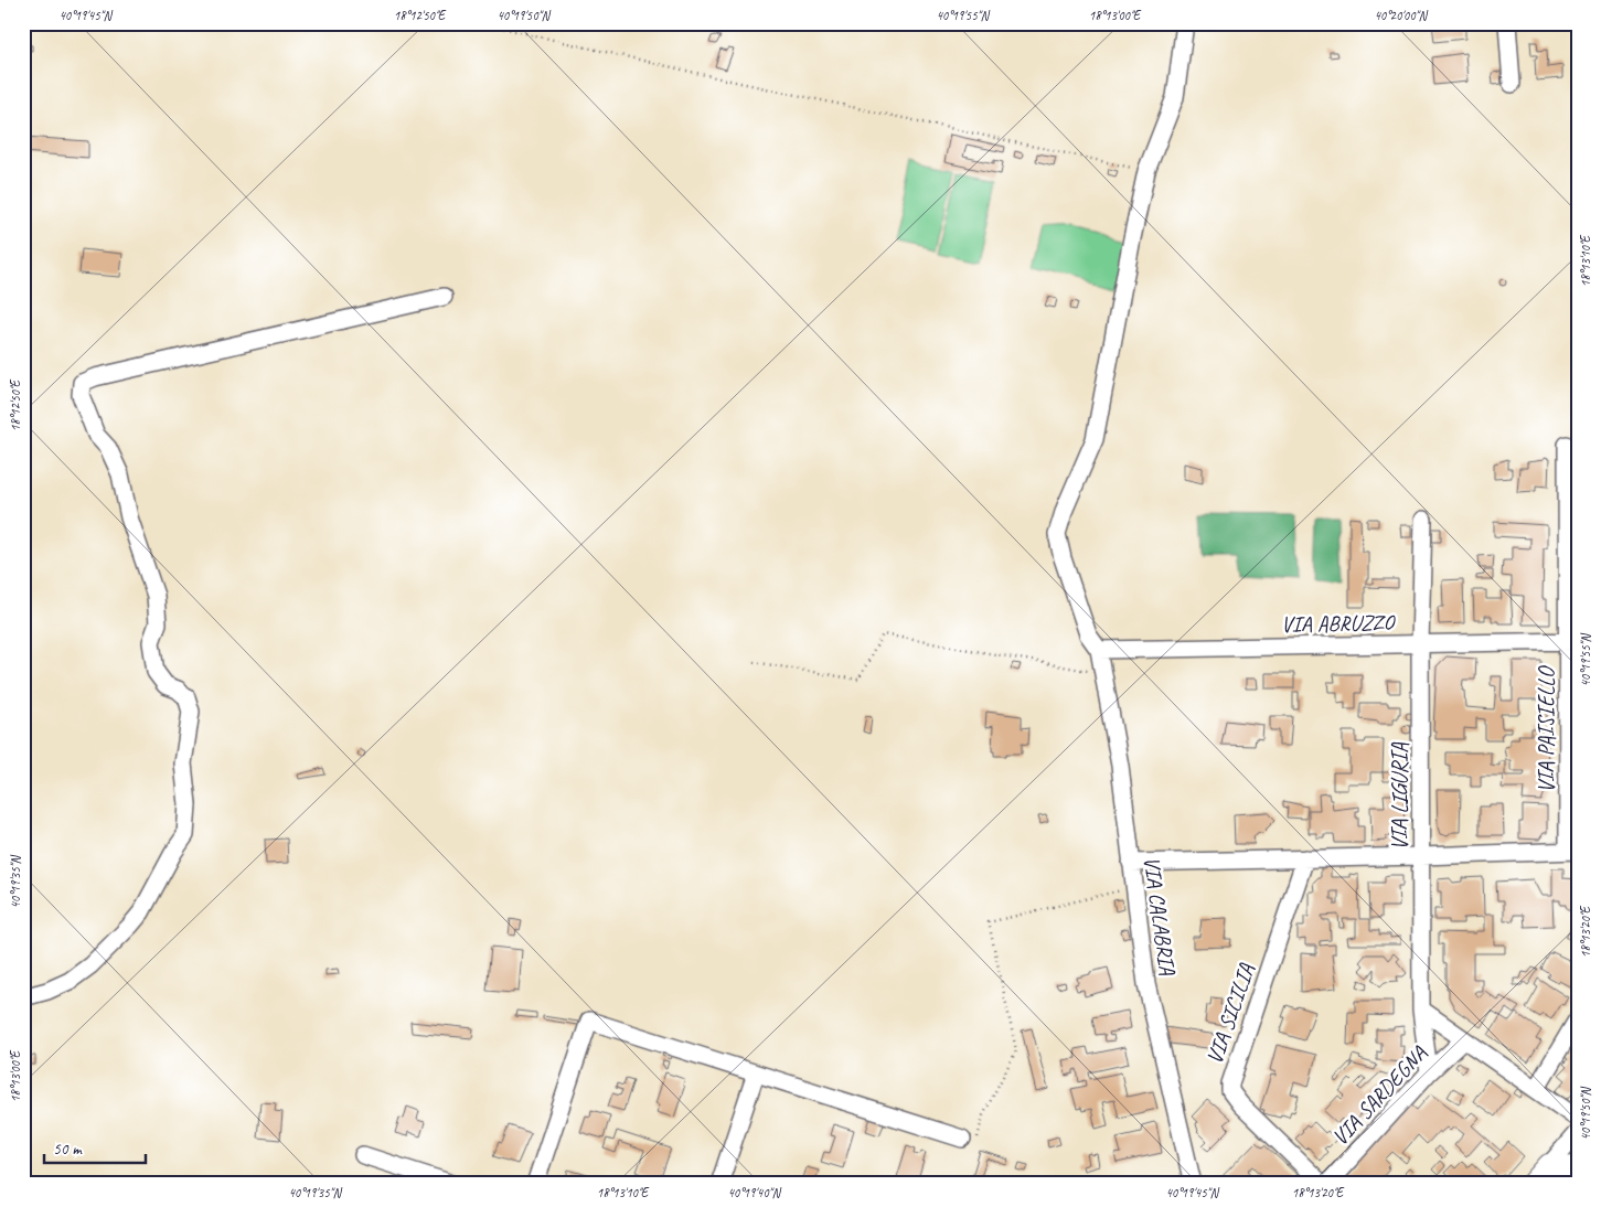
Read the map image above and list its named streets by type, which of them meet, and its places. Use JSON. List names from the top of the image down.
{
  "streets": {
    "street": [
      "VIA ABRUZZO",
      "VIA PAISIELLO",
      "VIA LIGURIA",
      "VIA CALABRIA",
      "VIA SICILIA",
      "VIA SARDEGNA"
    ]
  },
  "crossings": [
    ["VIA ABRUZZO", "VIA PAISIELLO"],
    ["VIA ABRUZZO", "VIA LIGURIA"],
    ["VIA ABRUZZO", "VIA CALABRIA"],
    ["VIA LIGURIA", "VIA SARDEGNA"]
  ],
  "scale_bar": "50 m",
  "coordinates": [
    "40°19'45\"N",
    "18°12'50\"E",
    "40°19'50\"N",
    "40°19'55\"N",
    "18°13'00\"E",
    "40°20'00\"N",
    "18°13'10\"E",
    "40°19'35\"N",
    "18°13'20\"E",
    "40°19'40\"N"
  ]
}
